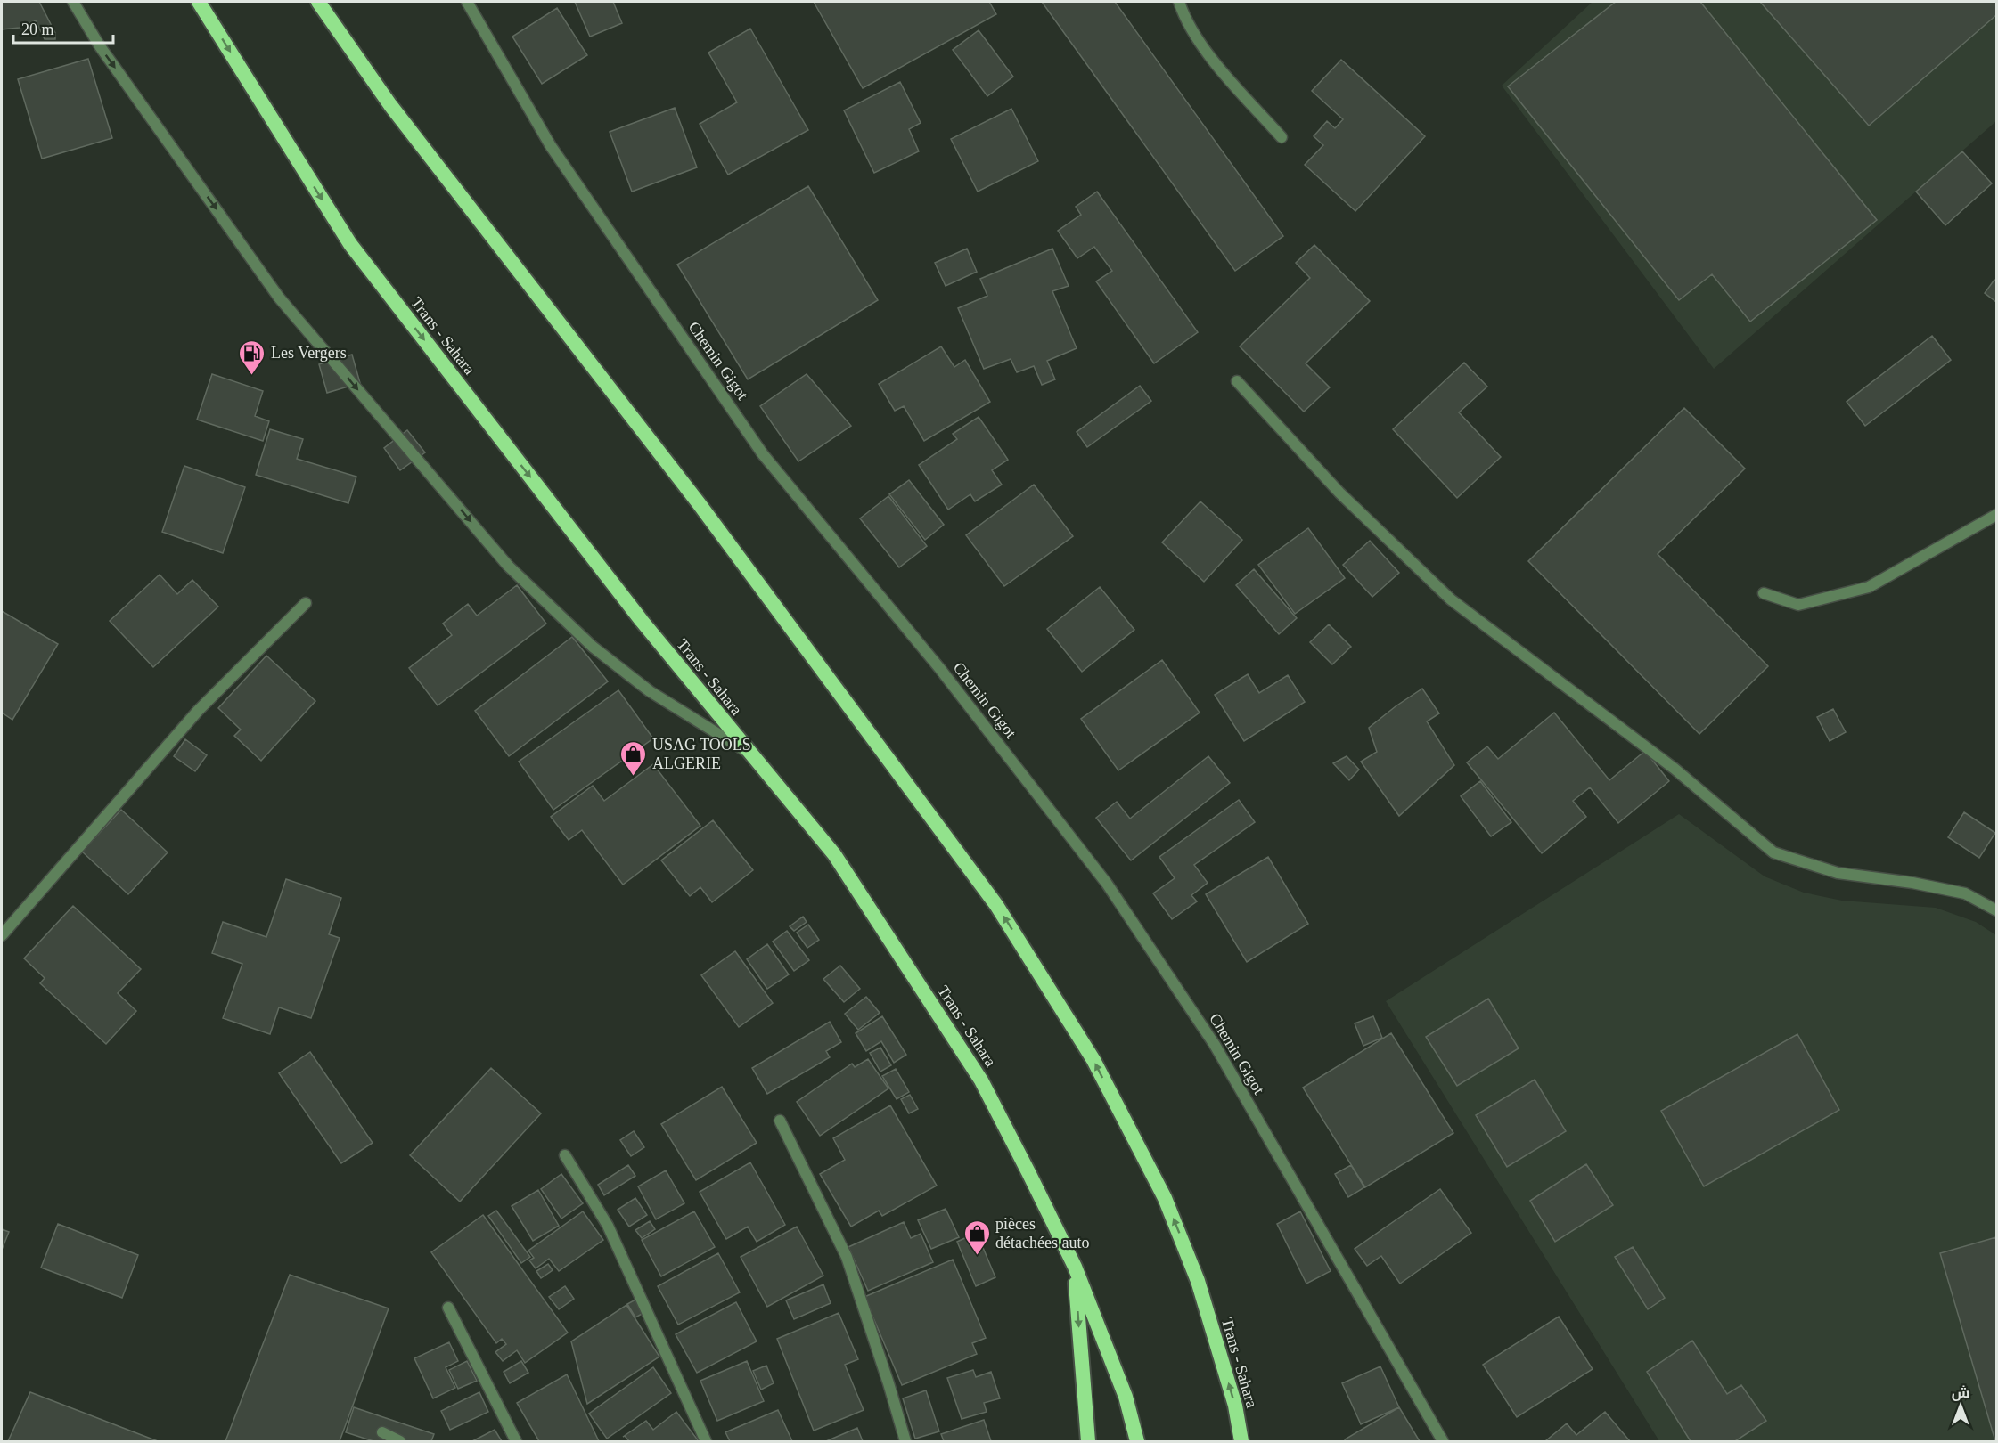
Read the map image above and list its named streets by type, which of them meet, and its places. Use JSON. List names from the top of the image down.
{
  "streets": {
    "highway": ["Trans - Sahara"],
    "street": ["Chemin Gigot"]
  },
  "places": {
    "fuel station": ["Les Vergers"],
    "shop": ["USAG TOOLS ALGERIE", "pièces détachées auto"]
  },
  "scale_bar": "20 m",
  "north": "top"
}
